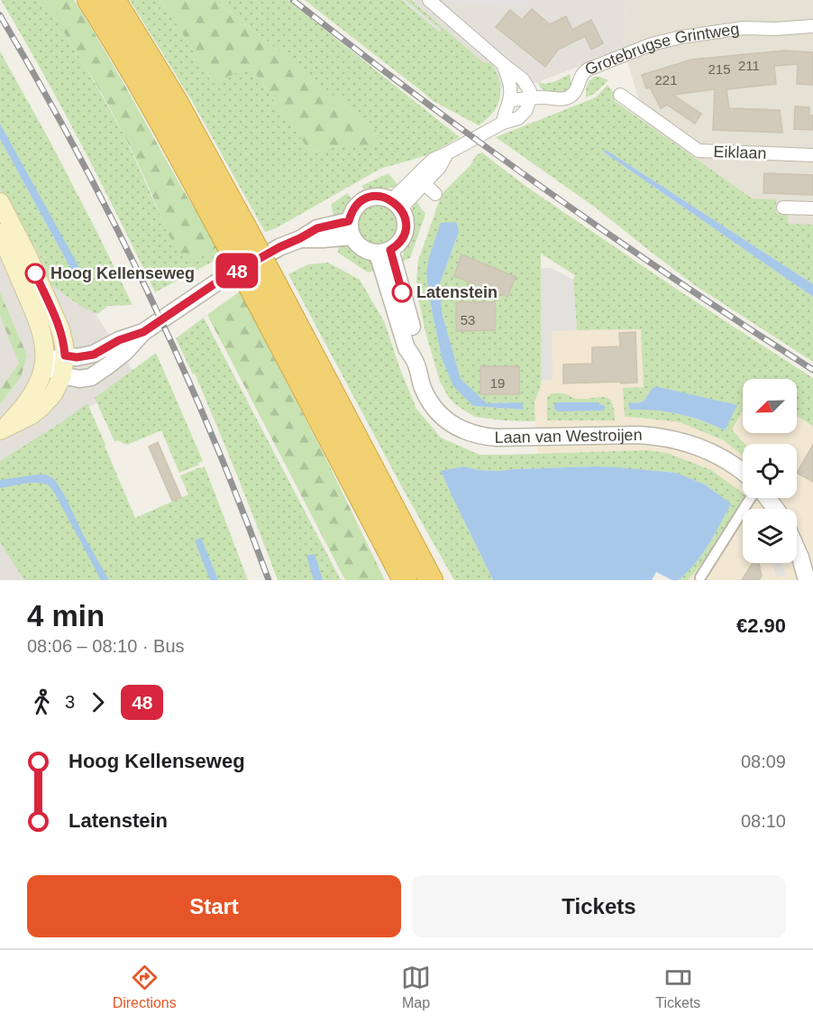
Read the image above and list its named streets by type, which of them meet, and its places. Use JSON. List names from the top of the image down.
{
  "streets": {
    "street": ["Grotebrugse Grintweg", "Eiklaan", "Laan van Westroijen"]
  },
  "places": ["Hoog Kellenseweg", "Latenstein"],
  "lines": ["bus line 48"],
  "house_numbers": [
    "211",
    "215",
    "221",
    "53",
    "19"
  ],
  "north": "bottom left",
  "page": {
    "on_map": "48",
    "heading": ["4 min", "08:06 – 08:10 · Bus", "€2.90"],
    "legs": ["3", "48"],
    "list": [
      {
        "name": "Hoog Kellenseweg",
        "value": "08:09"
      },
      {
        "name": "Latenstein",
        "value": "08:10"
      }
    ],
    "buttons": ["Start", "Tickets"],
    "tabs": ["Directions", "Map", "Tickets"]
  }
}
